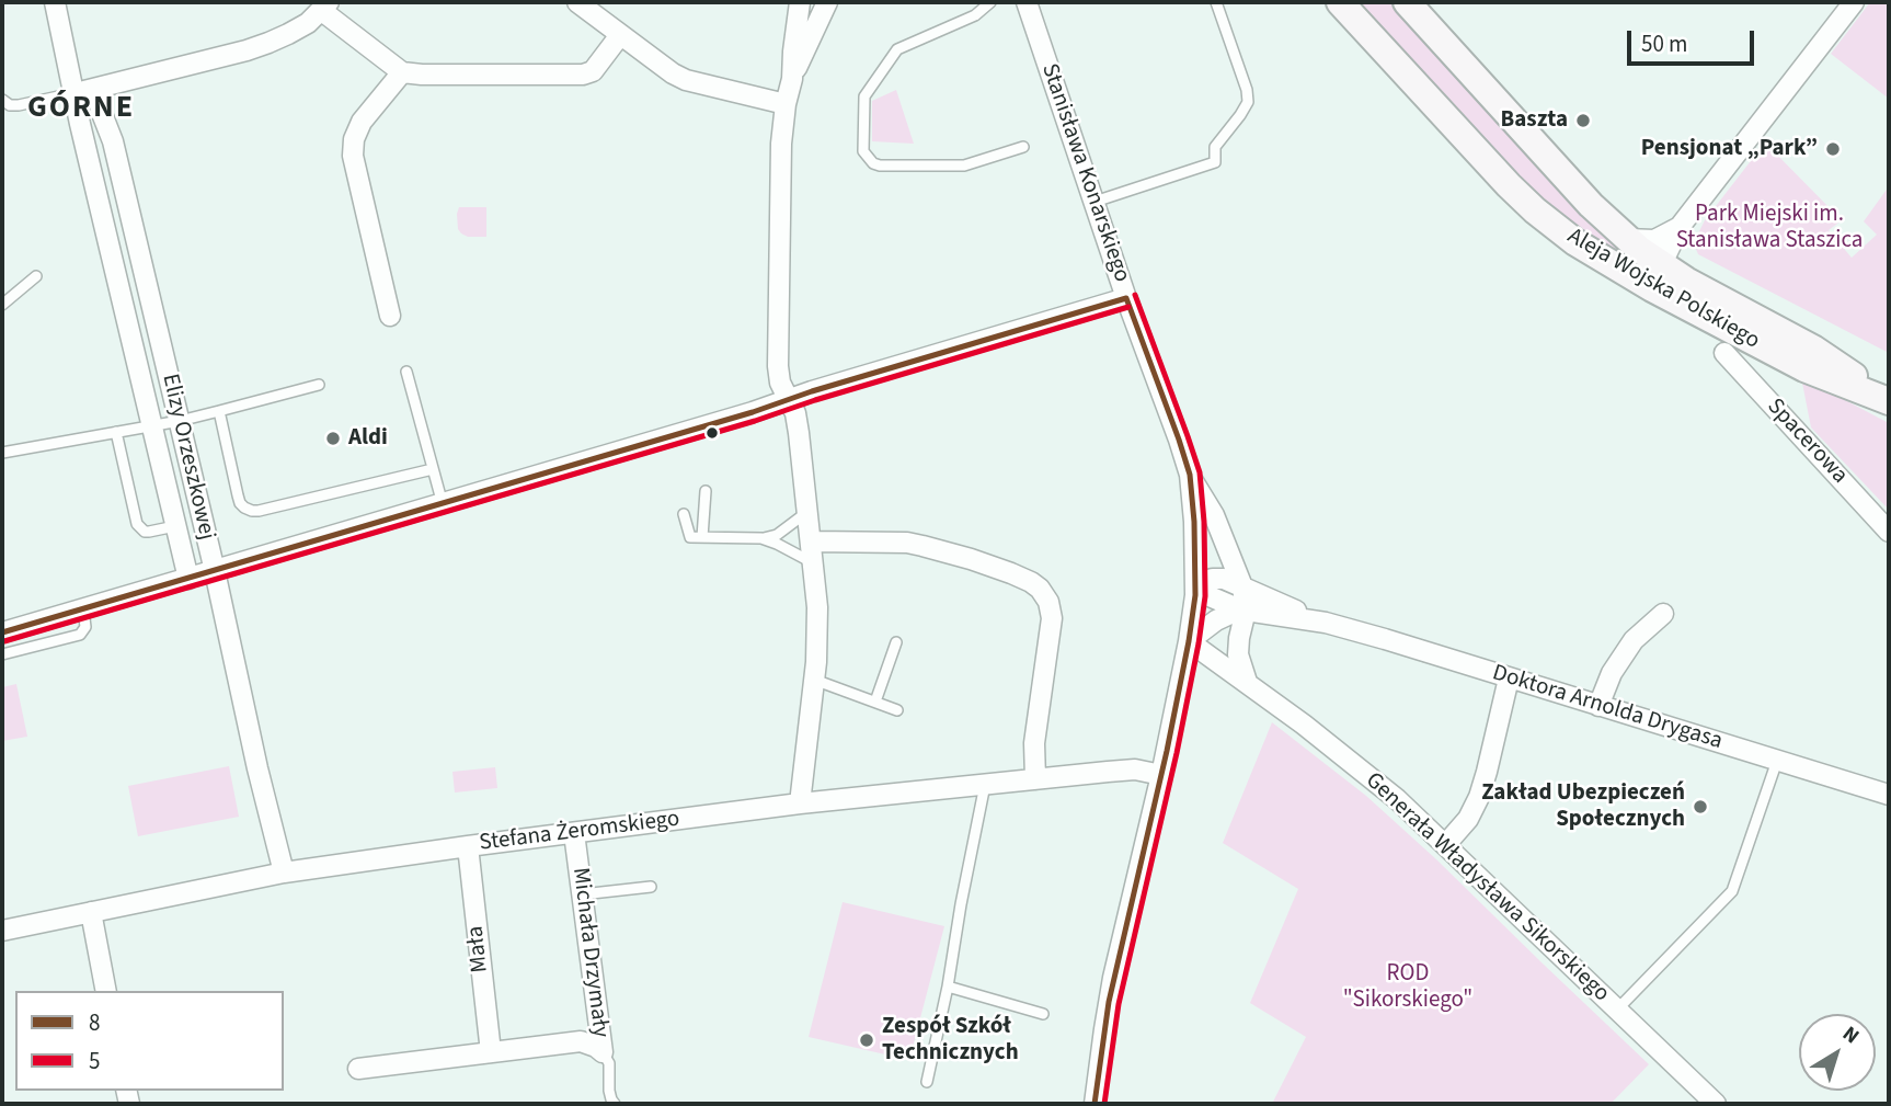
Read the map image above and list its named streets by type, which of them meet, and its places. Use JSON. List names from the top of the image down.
{
  "streets": {
    "main road": ["Aleja Wojska Polskiego"],
    "street": [
      "Stanisława Konarskiego",
      "Spacerowa",
      "Elizy Orzeszkowej",
      "Doktora Arnolda Drygasa",
      "Stefana Żeromskiego",
      "Generała Władysława Sikorskiego",
      "Mała",
      "Michała Drzymały"
    ]
  },
  "crossings": [
    ["Elizy Orzeszkowej", "Stefana Żeromskiego"],
    ["Stefana Żeromskiego", "Mała"],
    ["Stefana Żeromskiego", "Michała Drzymały"],
    ["Mała", "Michała Drzymały"]
  ],
  "districts": ["GÓRNE"],
  "parks": ["Park Miejski im. Stanisława Staszica", "ROD \"Sikorskiego\""],
  "places": [
    "Baszta",
    "Pensjonat „Park”",
    "Aldi",
    "Zakład Ubezpieczeń Społecznych",
    "Zespół Szkół Technicznych"
  ],
  "lines": ["transit line 5", "transit line 8"],
  "legend": ["8", "5"],
  "scale_bar": "50 m",
  "north": "top right"
}
